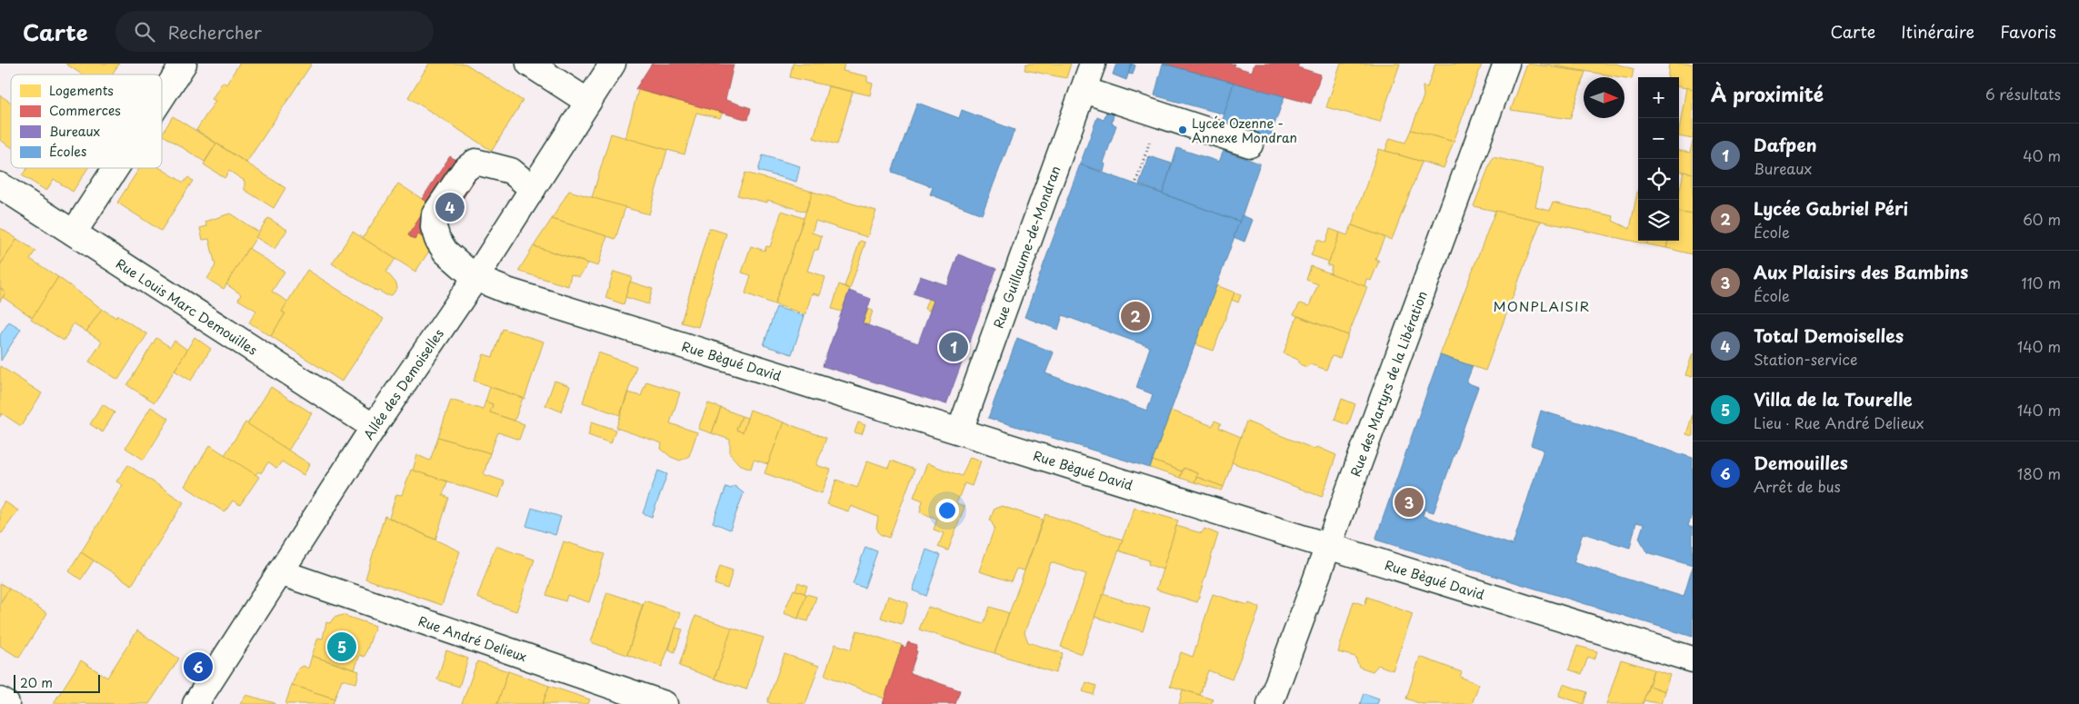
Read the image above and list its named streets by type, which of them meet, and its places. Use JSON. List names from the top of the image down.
{
  "streets": {
    "street": [
      "Rue Guillaume-de-Mondran",
      "Rue Louis Marc Demouilles",
      "Rue Bègué David",
      "Allée des Demoiselles",
      "Rue des Martyrs de la Libération",
      "Rue André Delieux"
    ]
  },
  "crossings": [
    ["Rue Guillaume-de-Mondran", "Rue Bègué David"],
    ["Rue Louis Marc Demouilles", "Allée des Demoiselles"],
    ["Rue Bègué David", "Allée des Demoiselles"],
    ["Rue Bègué David", "Rue des Martyrs de la Libération"],
    ["Allée des Demoiselles", "Rue André Delieux"]
  ],
  "districts": ["MONPLAISIR"],
  "places": ["Lycée Ozenne - Annexe Mondran"],
  "legend": [
    "Logements",
    "Commerces",
    "Bureaux",
    "Écoles"
  ],
  "scale_bar": "20 m",
  "north": "right",
  "page": {
    "header": "Carte",
    "search": "Rechercher",
    "nav": ["Carte", "Itinéraire", "Favoris"],
    "heading": ["À proximité", "6 résultats"],
    "map_buttons": ["+", "−"],
    "list": [
      {
        "mark": "1",
        "name": "Dafpen",
        "note": "Bureaux",
        "value": "40 m"
      },
      {
        "mark": "2",
        "name": "Lycée Gabriel Péri",
        "note": "École",
        "value": "60 m"
      },
      {
        "mark": "3",
        "name": "Aux Plaisirs des Bambins",
        "note": "École",
        "value": "110 m"
      },
      {
        "mark": "4",
        "name": "Total Demoiselles",
        "note": "Station-service",
        "value": "140 m"
      },
      {
        "mark": "5",
        "name": "Villa de la Tourelle",
        "note": "Lieu · Rue André Delieux",
        "value": "140 m"
      },
      {
        "mark": "6",
        "name": "Demouilles",
        "note": "Arrêt de bus",
        "value": "180 m"
      }
    ],
    "pins": [
      "4",
      "2",
      "1",
      "3",
      "5",
      "6"
    ],
    "scale": "20 m"
  }
}
